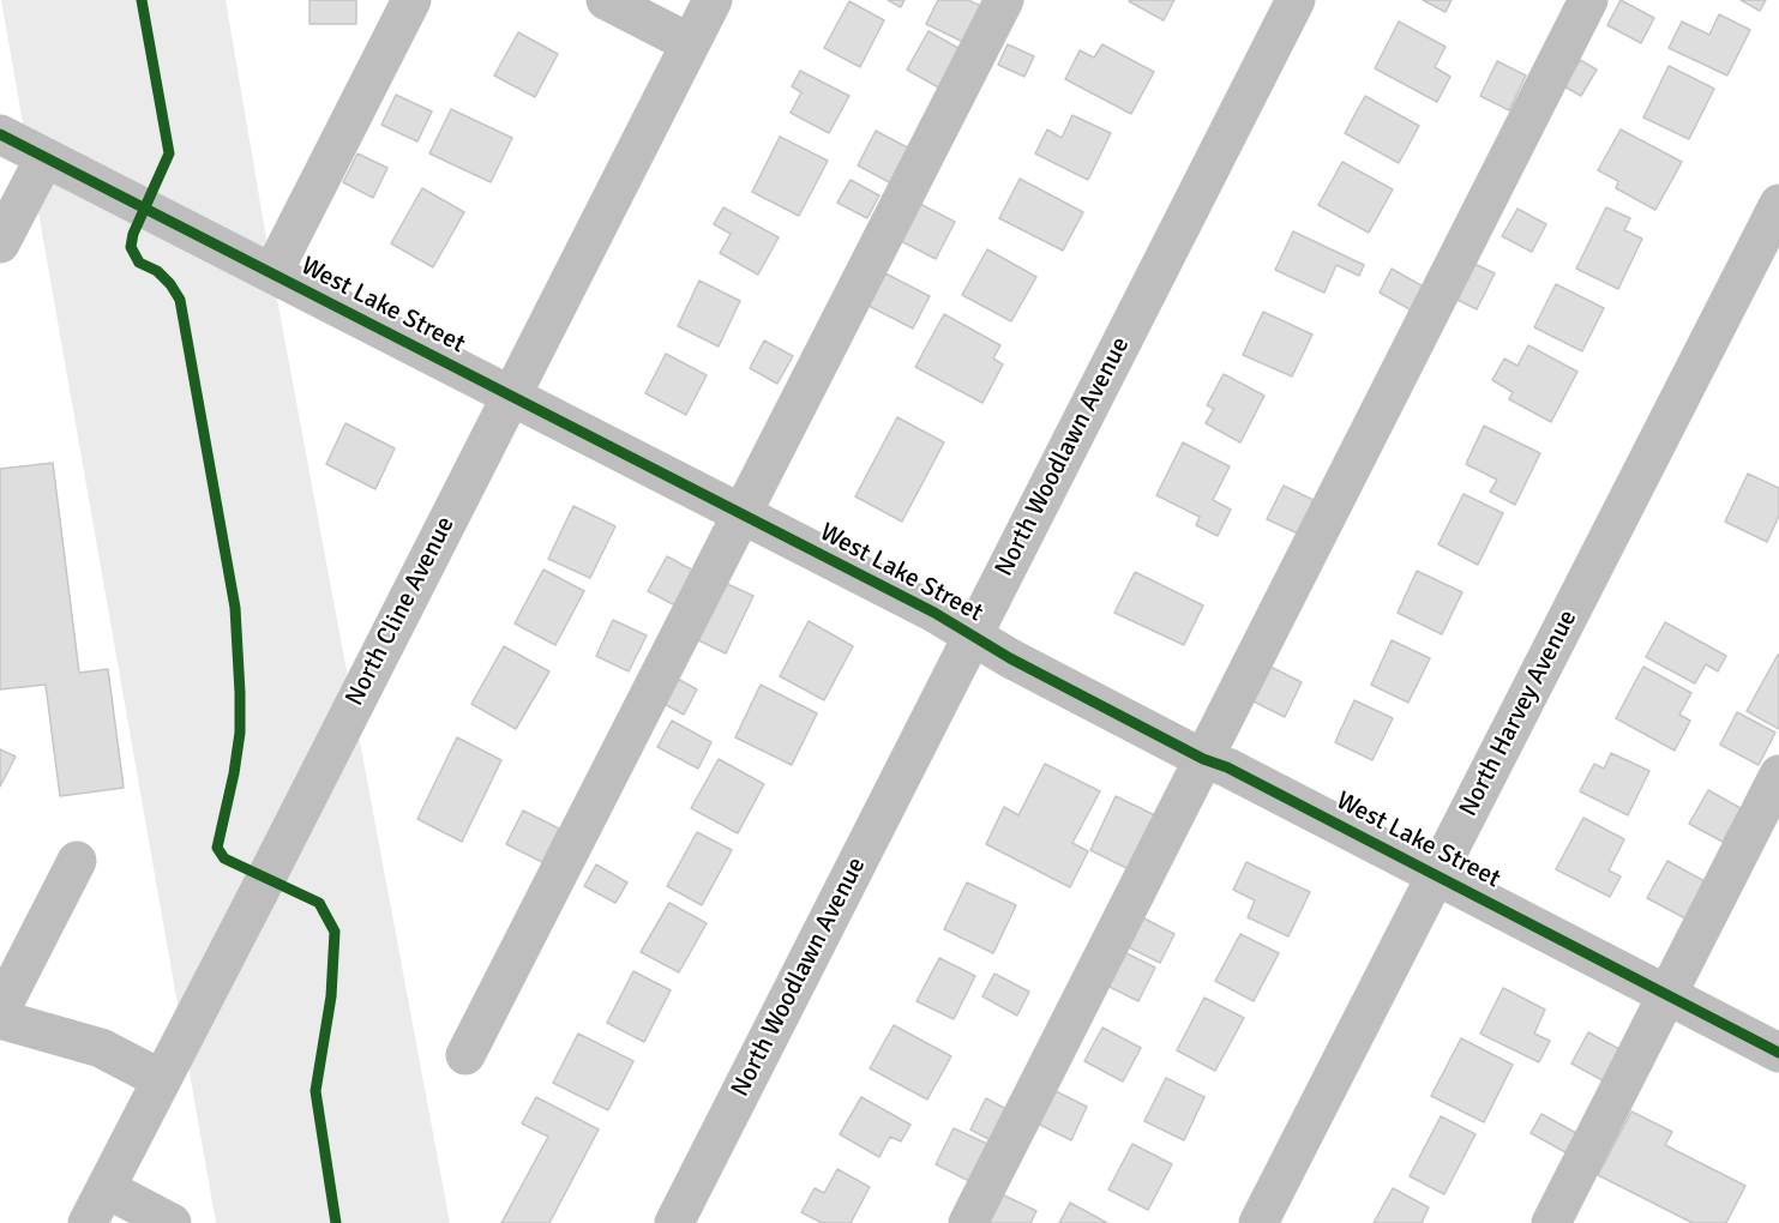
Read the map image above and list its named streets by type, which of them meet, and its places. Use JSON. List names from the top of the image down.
{
  "streets": {
    "street": [
      "West Lake Street",
      "North Woodlawn Avenue",
      "North Cline Avenue",
      "North Harvey Avenue"
    ]
  },
  "crossings": [
    ["West Lake Street", "North Woodlawn Avenue"],
    ["West Lake Street", "North Cline Avenue"],
    ["West Lake Street", "North Harvey Avenue"]
  ]
}
